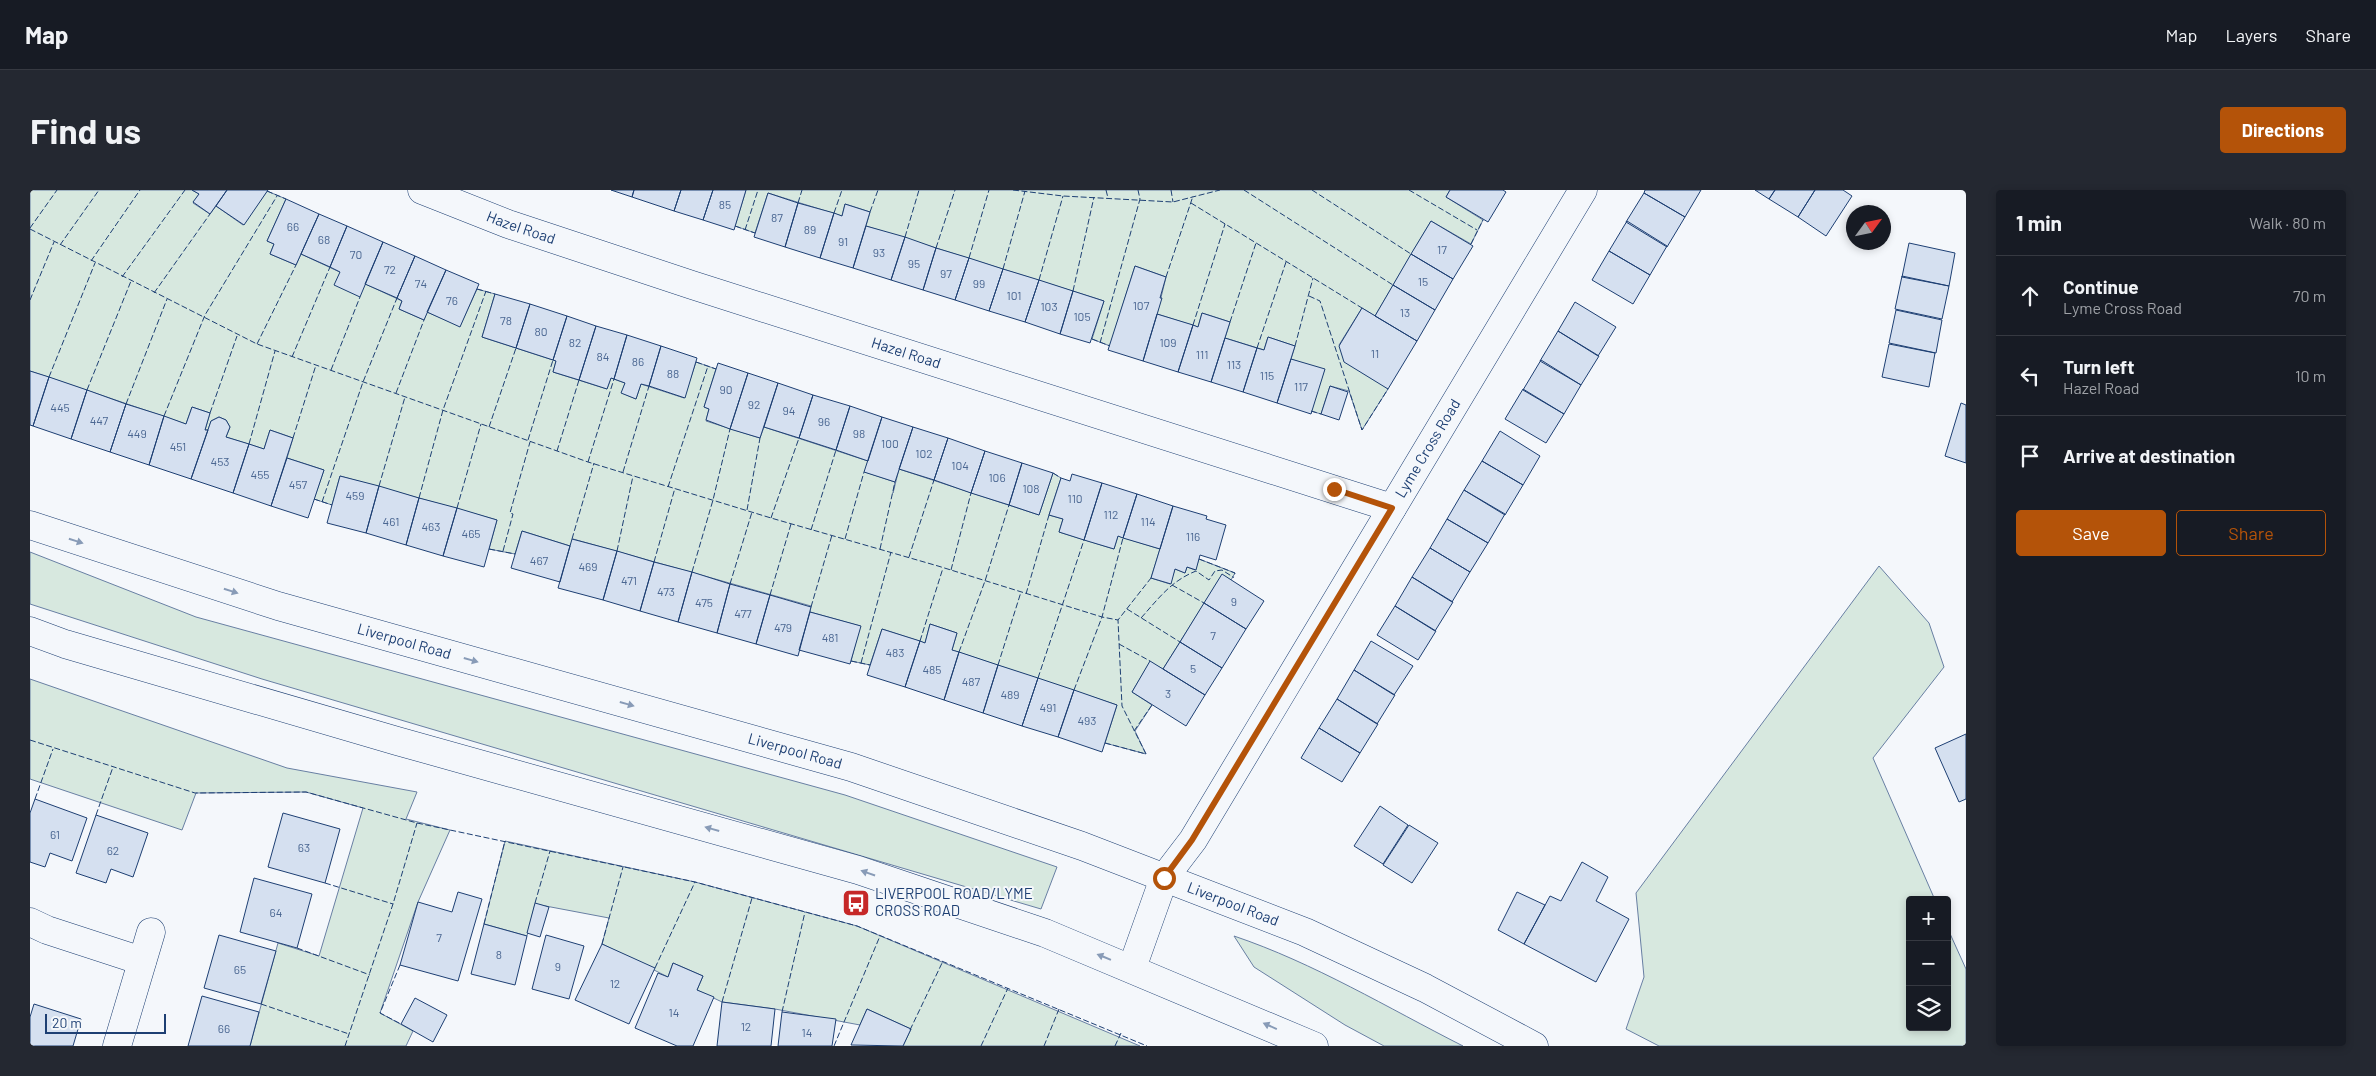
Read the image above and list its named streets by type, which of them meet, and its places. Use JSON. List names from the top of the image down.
{
  "streets": {
    "main road": ["Hazel Road", "Lyme Cross Road", "Liverpool Road"]
  },
  "crossings": [
    ["Hazel Road", "Lyme Cross Road"],
    ["Lyme Cross Road", "Liverpool Road"]
  ],
  "places": {
    "bus stop": ["LIVERPOOL ROAD/LYME CROSS ROAD"]
  },
  "house_numbers": [
    "85",
    "87",
    "66",
    "89",
    "68",
    "91",
    "17",
    "93",
    "70",
    "95",
    "72",
    "97",
    "15",
    "74",
    "99",
    "101",
    "76",
    "107",
    "103",
    "13",
    "105",
    "78",
    "80",
    "82",
    "109",
    "11",
    "111",
    "84",
    "86",
    "113",
    "88",
    "115",
    "117",
    "90",
    "92",
    "445",
    "94",
    "447",
    "96",
    "449",
    "98",
    "100",
    "451",
    "102",
    "453",
    "104",
    "455",
    "106",
    "457",
    "108",
    "459",
    "110",
    "112",
    "461",
    "114",
    "463",
    "465",
    "116",
    "467",
    "469",
    "471",
    "473",
    "9",
    "475",
    "477",
    "479",
    "7",
    "481",
    "483",
    "5",
    "485",
    "487",
    "3",
    "489",
    "491",
    "493",
    "61",
    "63",
    "62",
    "64",
    "7",
    "8",
    "9",
    "65",
    "12",
    "14",
    "12",
    "66",
    "14"
  ],
  "scale_bar": "20 m",
  "north": "top right",
  "page": {
    "header": "Map",
    "nav": ["Map", "Layers", "Share"],
    "buttons": [
      "Directions",
      ["Save", "Share"]
    ],
    "title": "Find us",
    "heading": ["1 min", "Walk · 80 m"],
    "list": [
      ["Continue", "Lyme Cross Road", "70 m"],
      ["Turn left", "Hazel Road", "10 m"],
      "Arrive at destination"
    ],
    "map_buttons": ["+", "−"],
    "scale": "20 m"
  }
}
